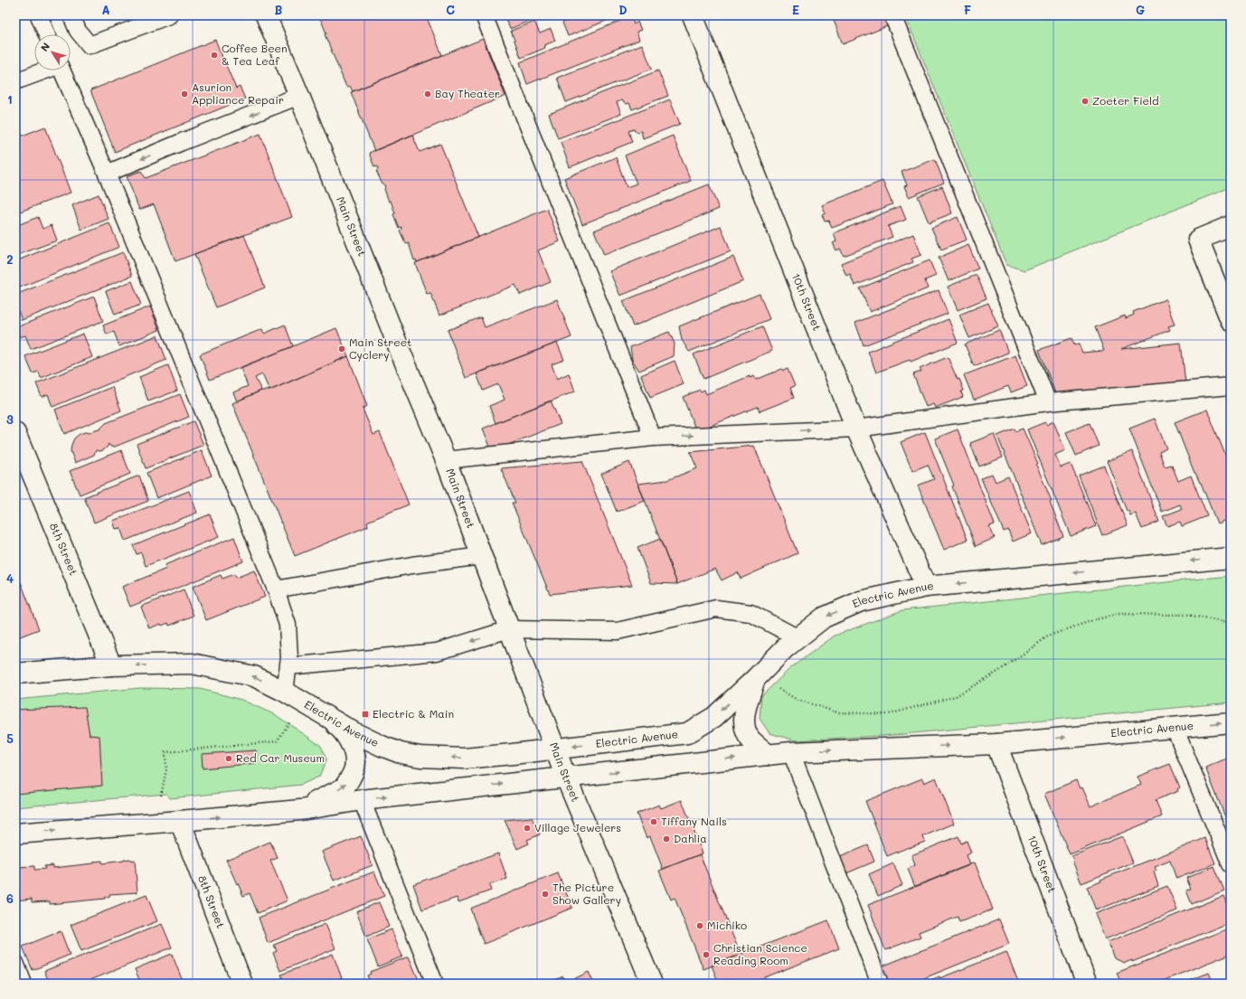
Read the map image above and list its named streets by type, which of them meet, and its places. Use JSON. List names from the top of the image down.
{
  "streets": {
    "main road": [
      "Main Street",
      "10th Street",
      "8th Street",
      "Electric Avenue"
    ]
  },
  "crossings": [
    ["Main Street", "Electric Avenue"],
    ["10th Street", "Electric Avenue"],
    ["8th Street", "Electric Avenue"]
  ],
  "places": {
    "other": [
      "Coffee Been & Tea Leaf",
      "Asurion Appliance Repair",
      "Bay Theater",
      "Zoeter Field",
      "Main Street Cyclery",
      "Red Car Museum",
      "Tiffany Nails",
      "Village Jewelers",
      "Dahlia",
      "The Picture Show Gallery",
      "Michiko",
      "Christian Science Reading Room"
    ],
    "transit": ["Electric & Main"]
  },
  "north": "top left",
  "grid": {
    "columns": [
      "A",
      "B",
      "C",
      "D",
      "E",
      "F",
      "G"
    ],
    "rows": [
      "1",
      "2",
      "3",
      "4",
      "5",
      "6"
    ]
  }
}
